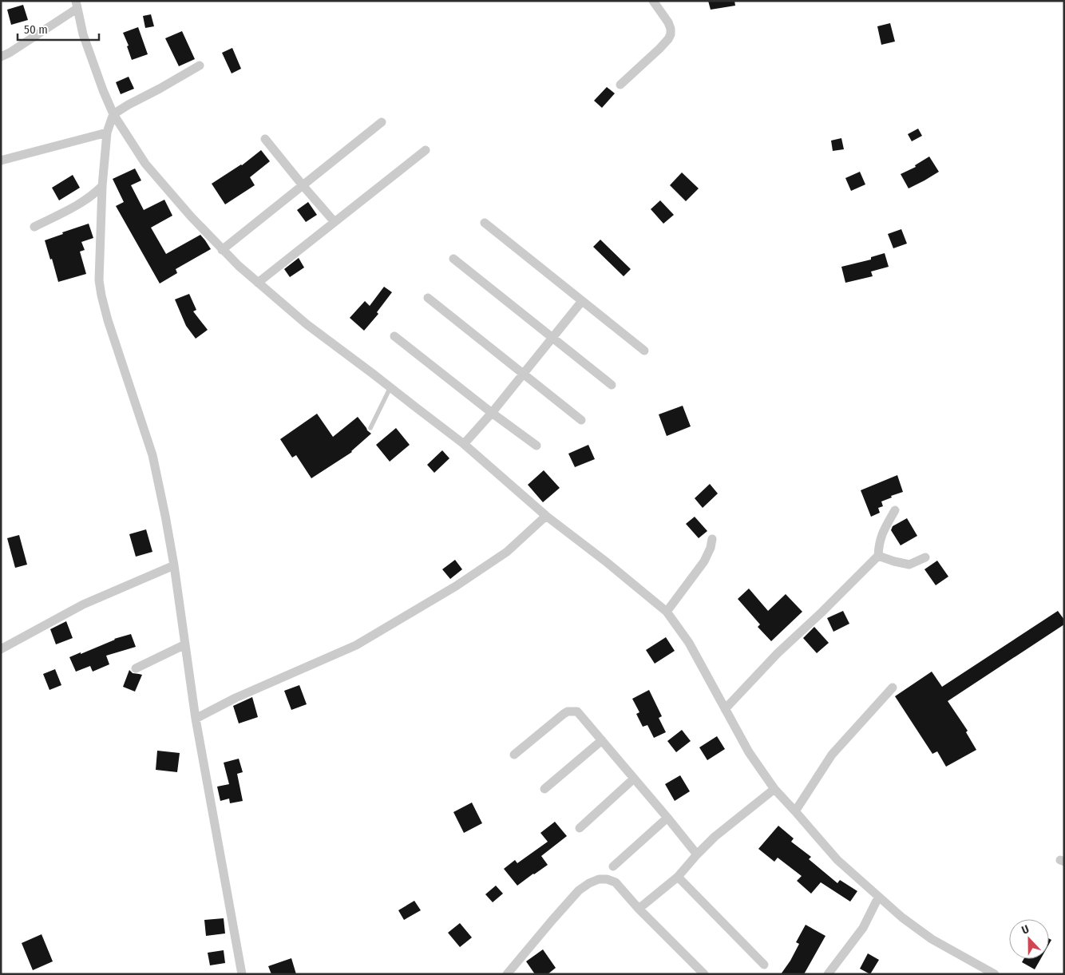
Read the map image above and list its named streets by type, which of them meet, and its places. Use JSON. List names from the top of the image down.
{
  "scale_bar": "50 m",
  "north": "top"
}
